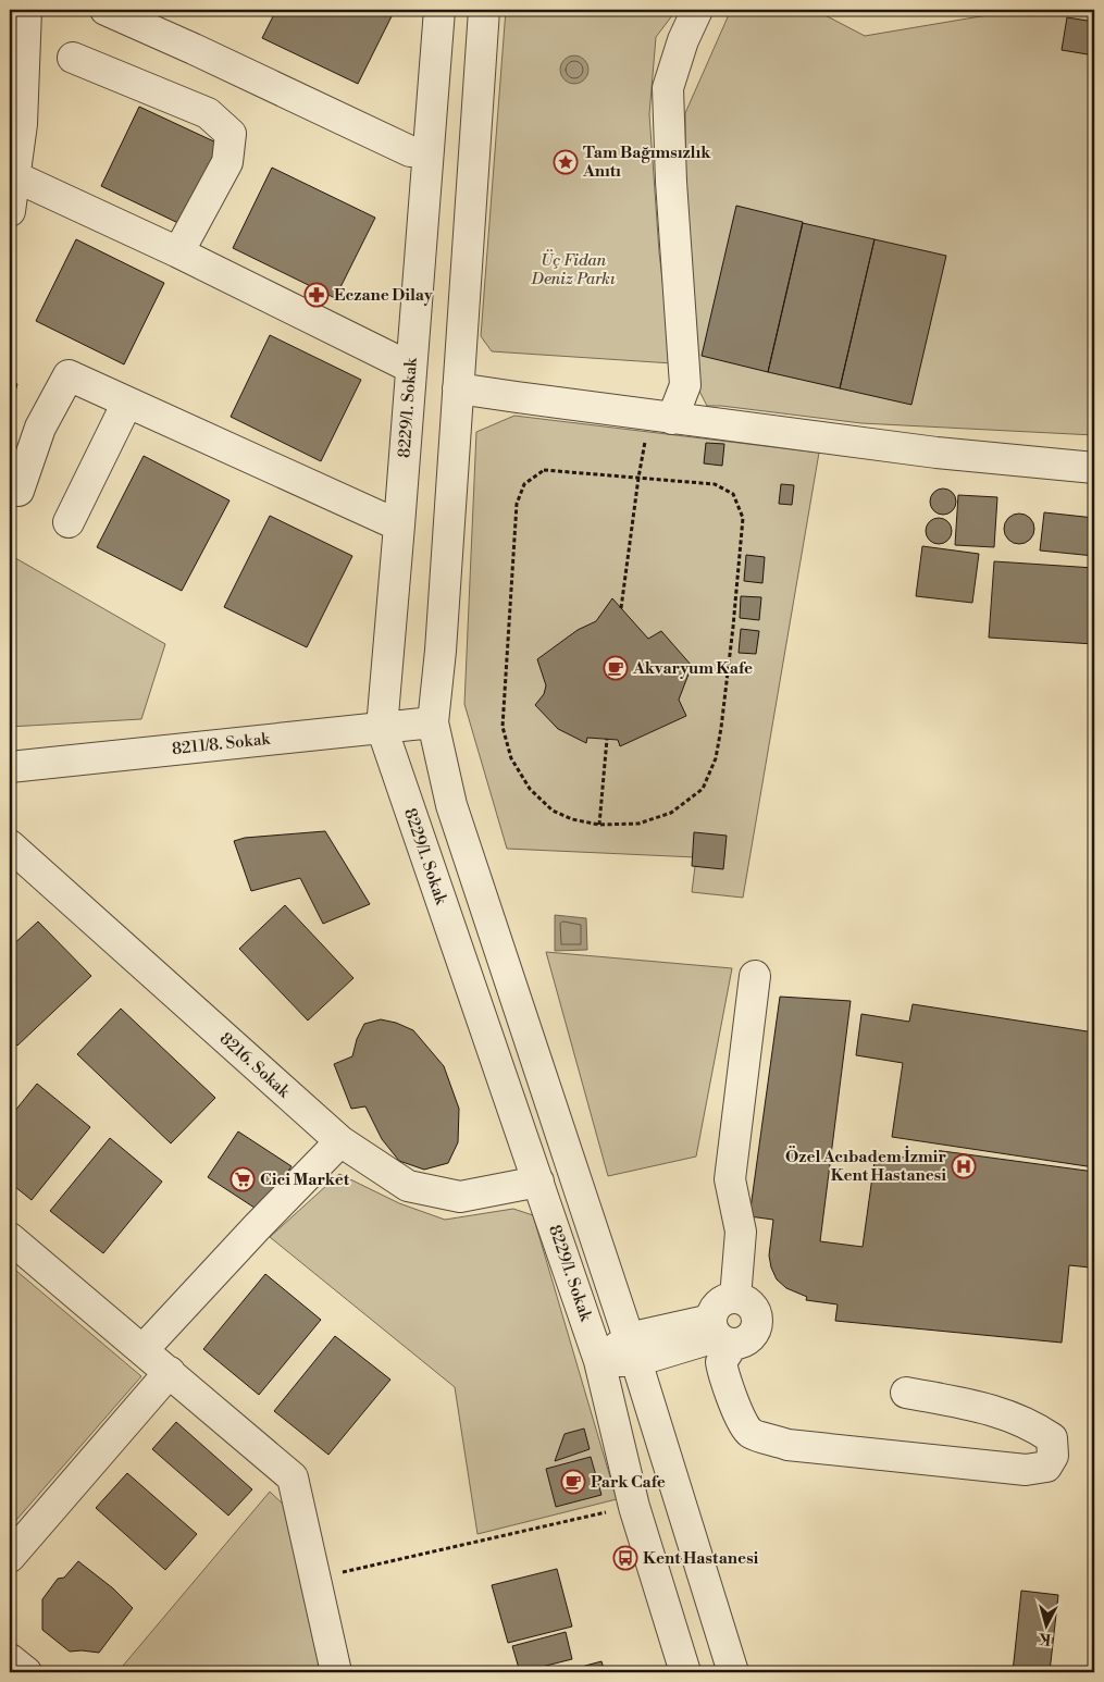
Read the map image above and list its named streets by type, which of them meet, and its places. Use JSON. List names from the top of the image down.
{
  "streets": {
    "street": ["8229/1. Sokak", "8211/8. Sokak", "8216. Sokak"]
  },
  "crossings": [
    ["8229/1. Sokak", "8211/8. Sokak"],
    ["8229/1. Sokak", "8216. Sokak"]
  ],
  "parks": ["Üç Fidan Deniz Parkı"],
  "places": {
    "place": ["Tam Bağımsızlık Anıtı"],
    "pharmacy": ["Eczane Dilay"],
    "cafe": ["Akvaryum Kafe", "Park Cafe"],
    "hospital": ["Özel Acıbadem İzmir Kent Hastanesi"],
    "supermarket": ["Cici Market"],
    "bus stop": ["Kent Hastanesi"]
  },
  "north": "bottom"
}
